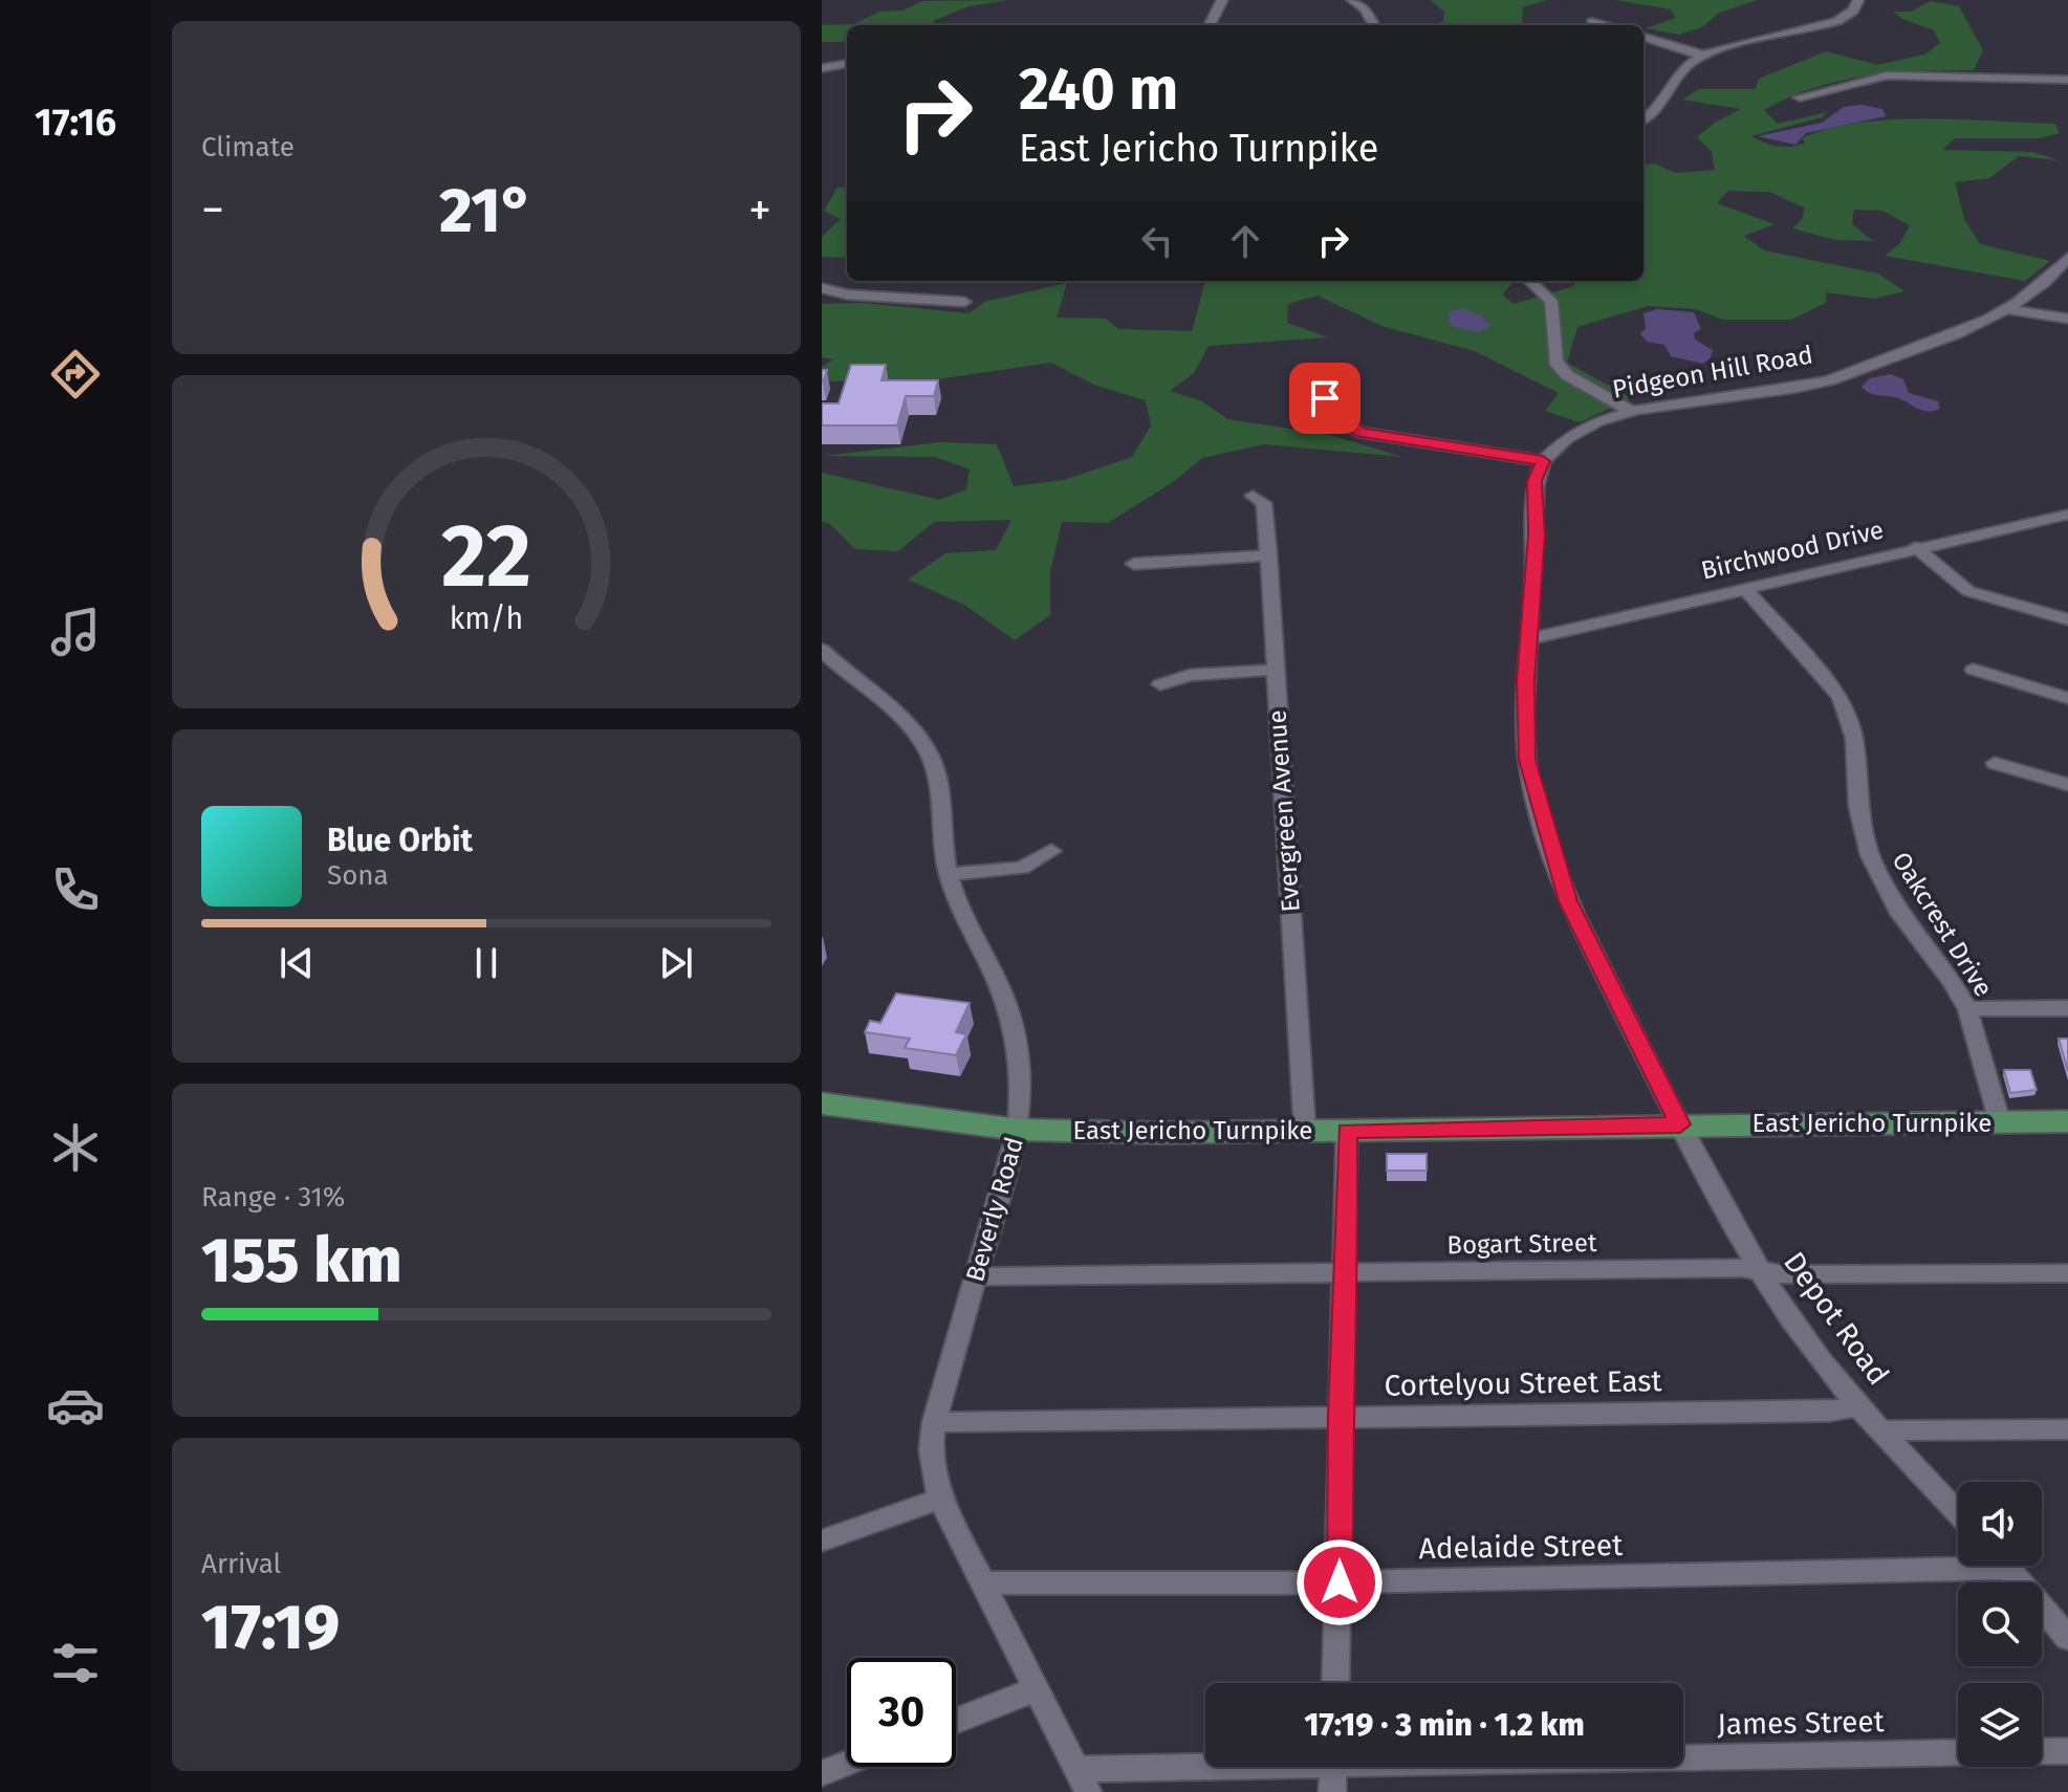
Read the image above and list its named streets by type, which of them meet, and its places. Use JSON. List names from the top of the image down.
{
  "streets": {
    "main road": ["East Jericho Turnpike"],
    "street": [
      "Pidgeon Hill Road",
      "Birchwood Drive",
      "Evergreen Avenue",
      "Oakcrest Drive",
      "Beverly Road",
      "Bogart Street",
      "Depot Road",
      "Cortelyou Street East",
      "Adelaide Street",
      "James Street"
    ]
  },
  "crossings": [
    ["Birchwood Drive", "Oakcrest Drive"],
    ["Evergreen Avenue", "East Jericho Turnpike"],
    ["Oakcrest Drive", "East Jericho Turnpike"],
    ["East Jericho Turnpike", "Beverly Road"],
    ["East Jericho Turnpike", "Depot Road"],
    ["Beverly Road", "Bogart Street"],
    ["Beverly Road", "Cortelyou Street East"],
    ["Beverly Road", "Adelaide Street"],
    ["Beverly Road", "James Street"],
    ["Bogart Street", "Depot Road"],
    ["Depot Road", "Cortelyou Street East"]
  ],
  "page": {
    "tabs": "17:16",
    "tile": [
      "Climate",
      ["Range · 31%", "155 km"],
      ["Arrival", "17:19"]
    ],
    "turn": ["240 m", "East Jericho Turnpike"],
    "heat": ["−", "21°", "+"],
    "song": ["Blue Orbit", "Sona"],
    "limit": "30",
    "trip": "17:19 · 3 min · 1.2 km",
    "gauge": ["22", "km/h"]
  }
}
